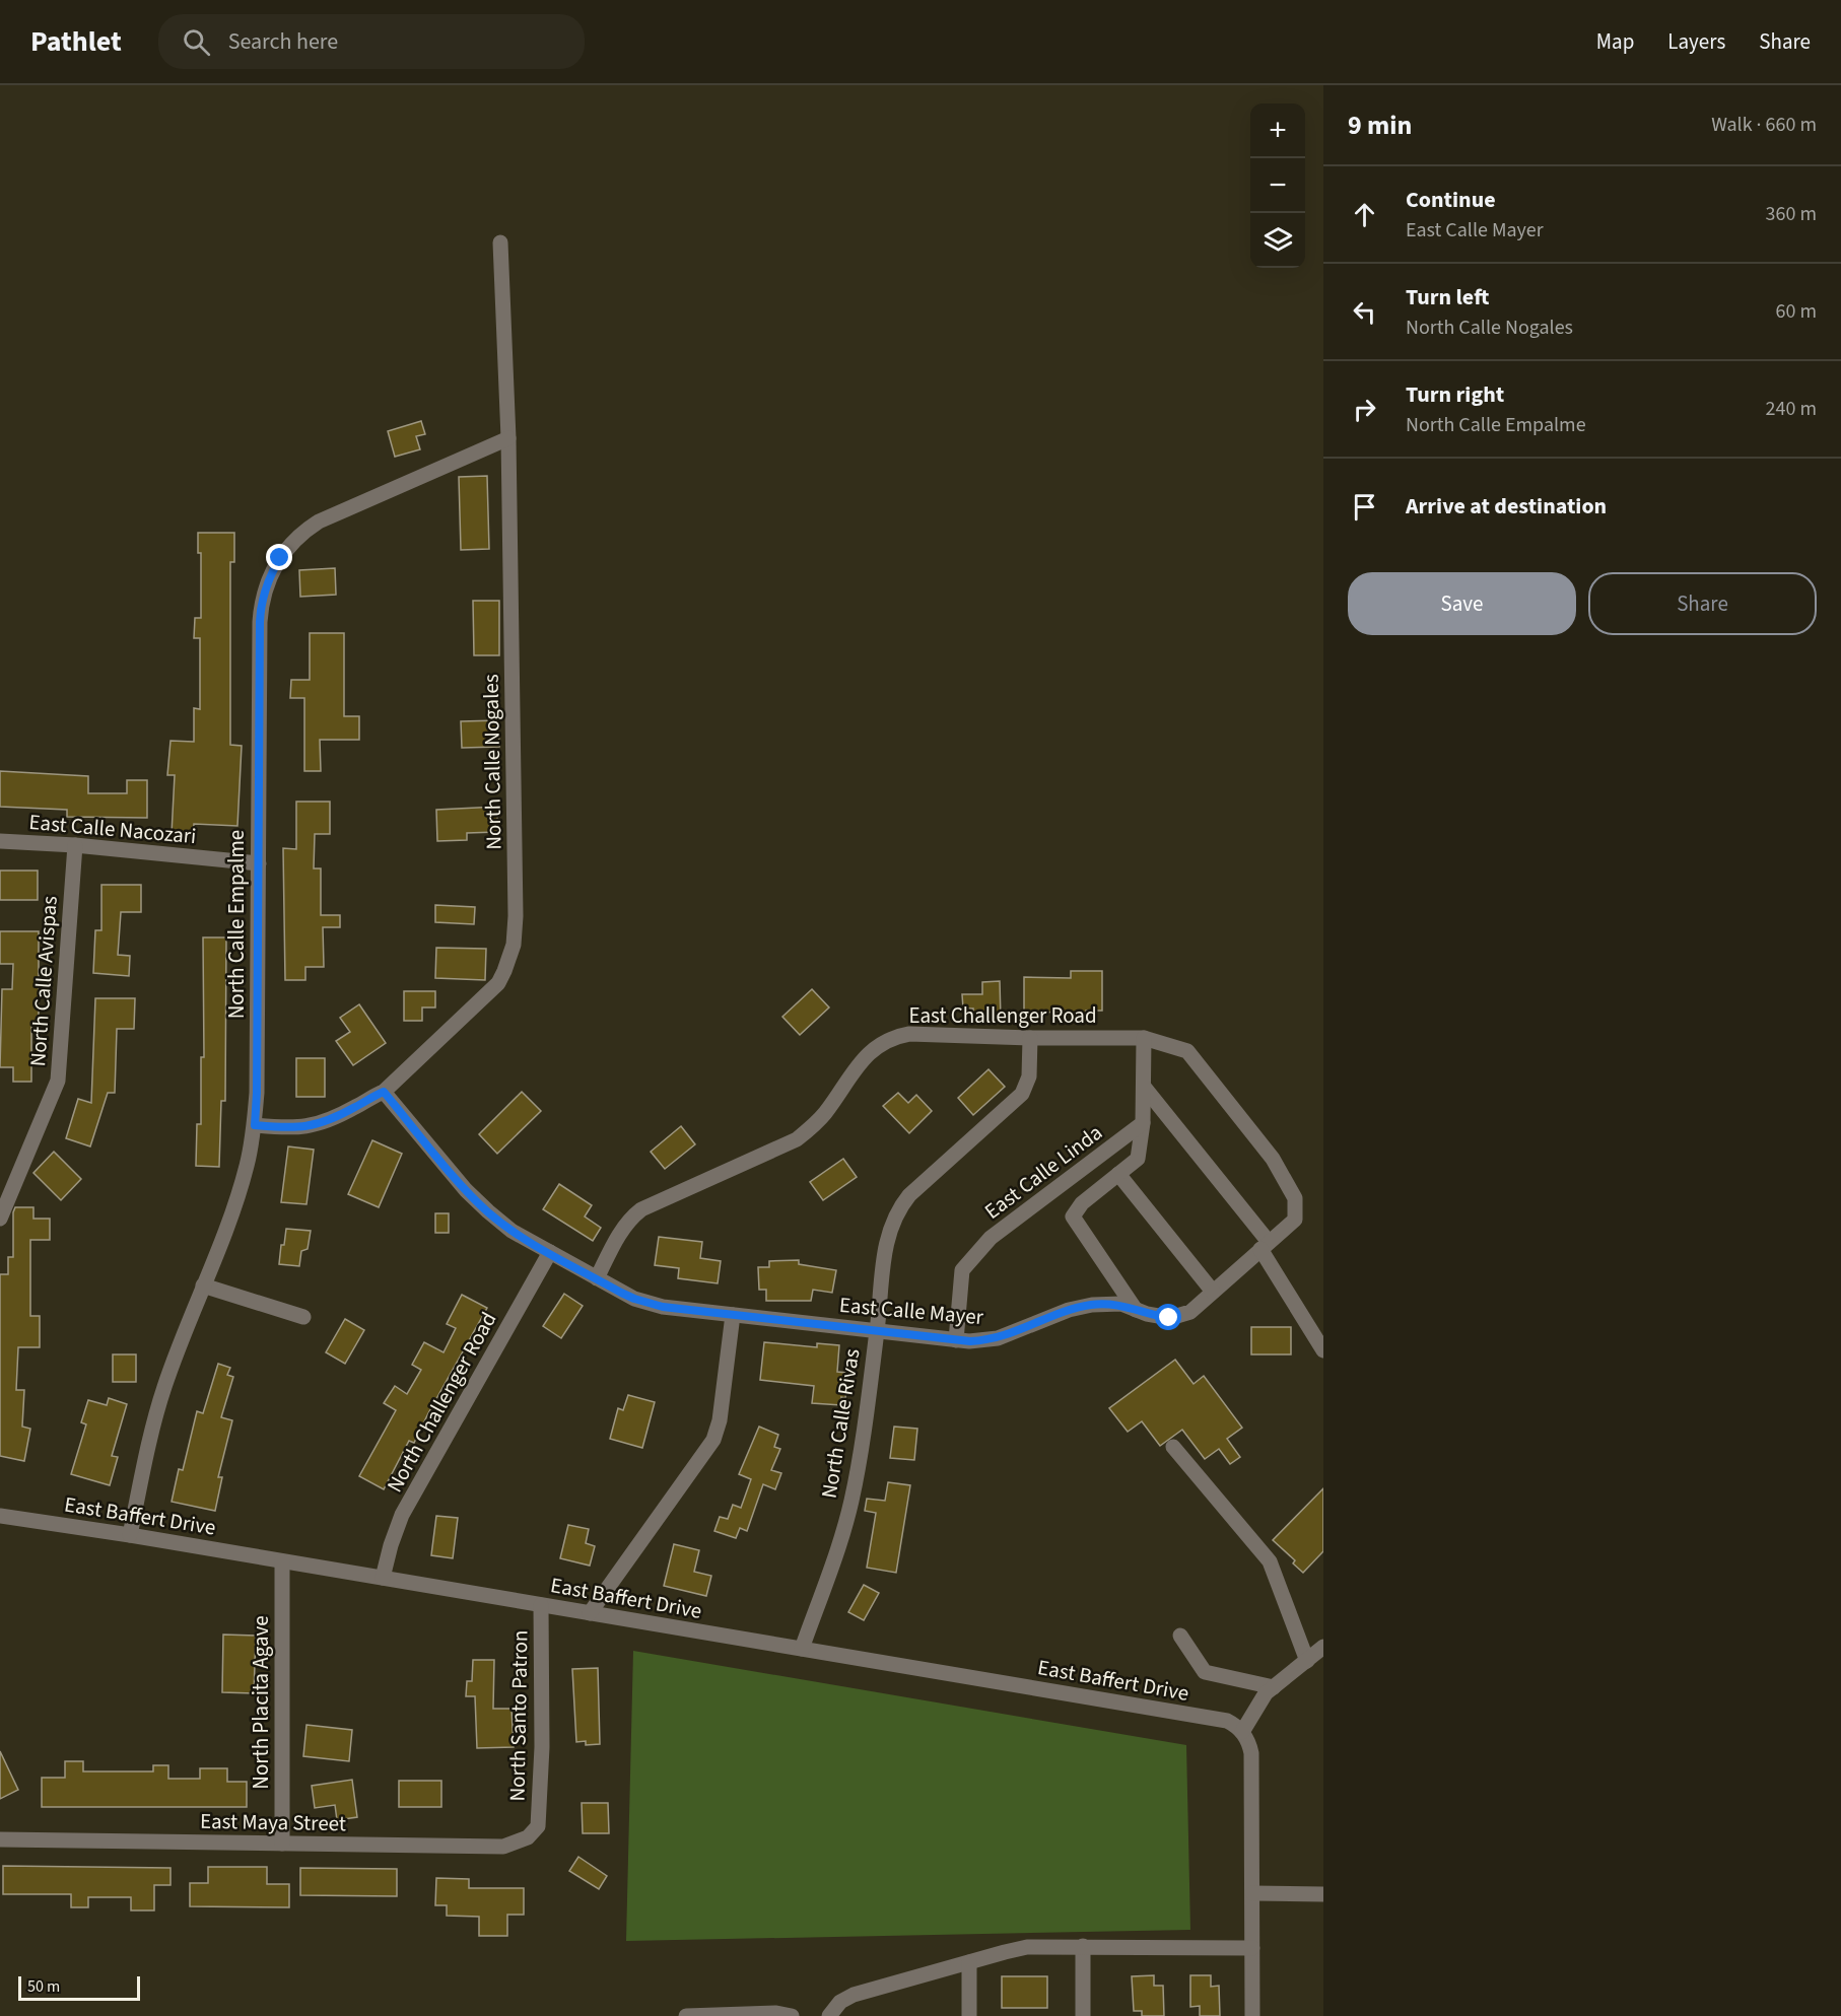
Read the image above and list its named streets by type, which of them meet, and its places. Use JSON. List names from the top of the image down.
{
  "streets": {
    "street": [
      "North Calle Nogales",
      "East Calle Nacozari",
      "North Calle Empalme",
      "North Calle Avispas",
      "East Challenger Road",
      "East Calle Linda",
      "East Calle Mayer",
      "North Challenger Road",
      "North Calle Rivas",
      "East Baffert Drive",
      "North Placita Agave",
      "North Santo Patron",
      "East Maya Street"
    ]
  },
  "crossings": [
    ["North Calle Nogales", "North Calle Empalme"],
    ["North Calle Nogales", "East Calle Mayer"],
    ["East Calle Nacozari", "North Calle Empalme"],
    ["East Calle Nacozari", "North Calle Avispas"],
    ["North Calle Empalme", "East Baffert Drive"],
    ["East Challenger Road", "East Calle Mayer"],
    ["East Challenger Road", "North Calle Rivas"],
    ["East Calle Linda", "East Calle Mayer"],
    ["East Calle Mayer", "North Challenger Road"],
    ["East Calle Mayer", "North Calle Rivas"],
    ["North Challenger Road", "East Baffert Drive"],
    ["North Calle Rivas", "East Baffert Drive"],
    ["East Baffert Drive", "North Placita Agave"],
    ["East Baffert Drive", "North Santo Patron"],
    ["North Placita Agave", "East Maya Street"],
    ["North Santo Patron", "East Maya Street"]
  ],
  "scale_bar": "50 m",
  "page": {
    "header": "Pathlet",
    "search": "Search here",
    "nav": ["Map", "Layers", "Share"],
    "heading": ["9 min", "Walk · 660 m"],
    "map_buttons": ["+", "−"],
    "list": [
      ["Continue", "East Calle Mayer", "360 m"],
      ["Turn left", "North Calle Nogales", "60 m"],
      ["Turn right", "North Calle Empalme", "240 m"],
      "Arrive at destination"
    ],
    "buttons": ["Save", "Share"],
    "scale": "50 m"
  }
}
